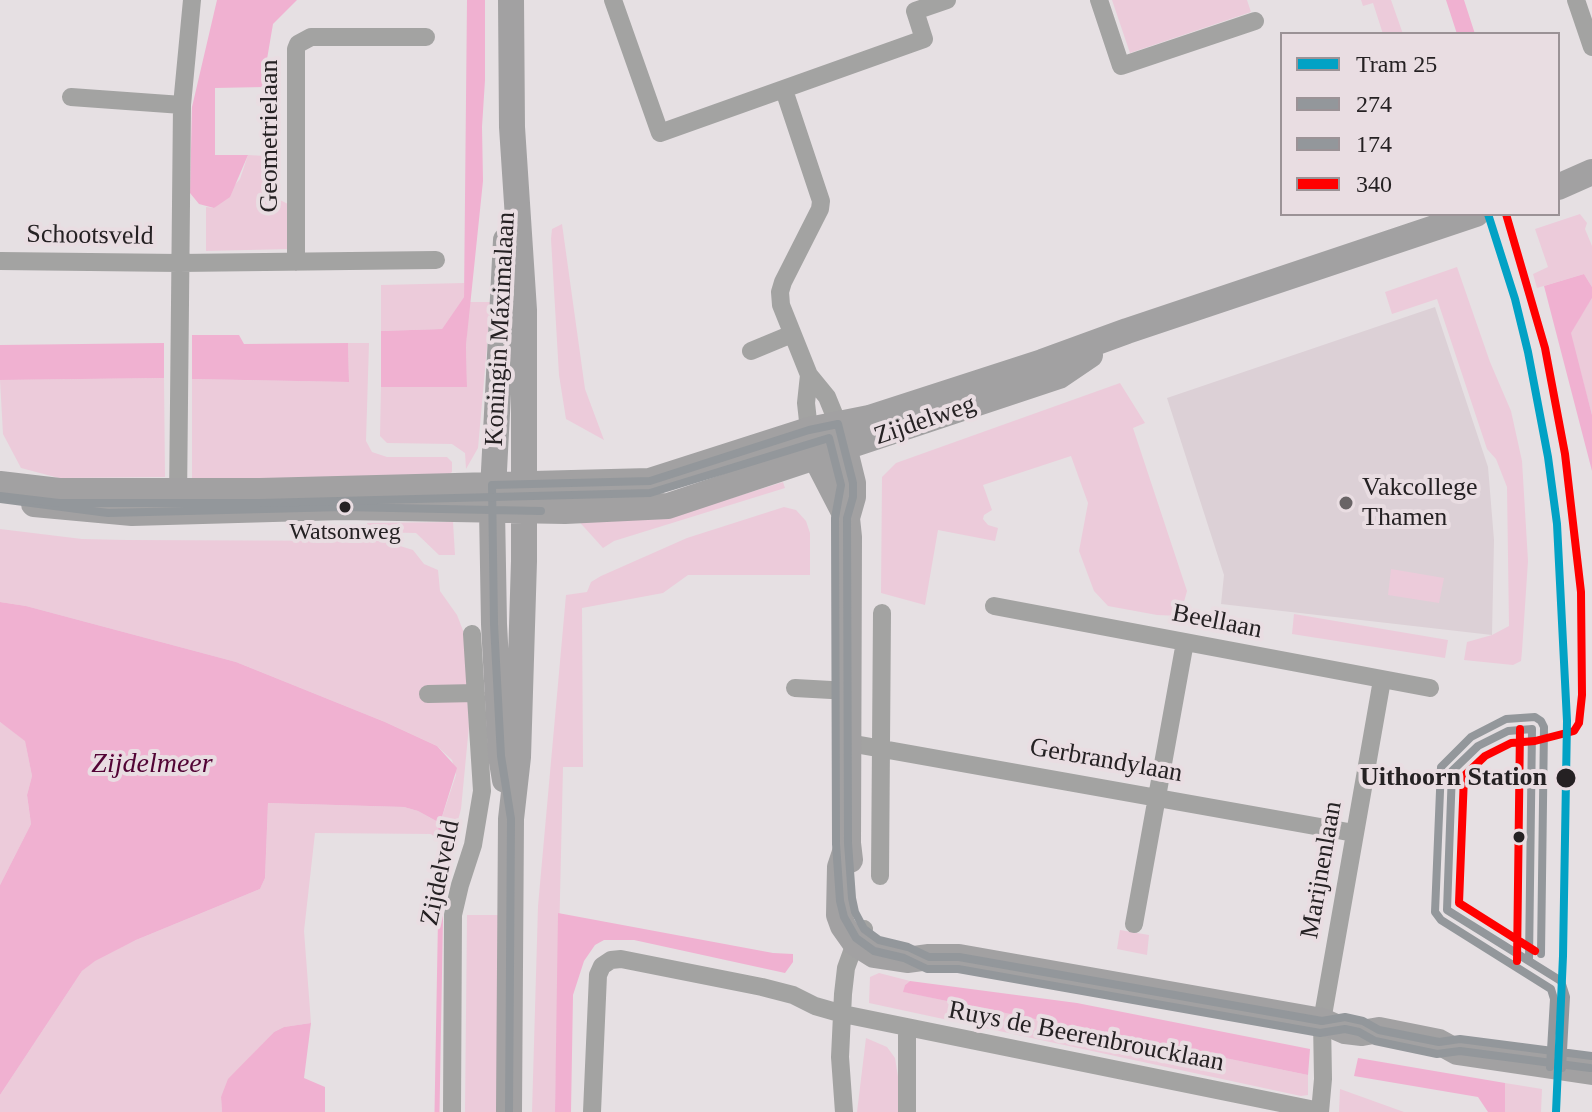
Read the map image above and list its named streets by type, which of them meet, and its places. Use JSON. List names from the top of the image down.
{
  "streets": {
    "street": [
      "Geometrielaan",
      "Schootsveld",
      "Koningin Máximalaan",
      "Zijdelweg",
      "Beellaan",
      "Gerbrandylaan",
      "Marijnenlaan",
      "Zijdelveld",
      "Ruys de Beerenbroucklaan"
    ]
  },
  "crossings": [
    ["Koningin Máximalaan", "Zijdelweg"],
    ["Beellaan", "Marijnenlaan"],
    ["Gerbrandylaan", "Marijnenlaan"],
    ["Marijnenlaan", "Ruys de Beerenbroucklaan"]
  ],
  "water": ["Zijdelmeer"],
  "places": ["Vakcollege Thamen", "Watsonweg", "Uithoorn Station"],
  "lines": [
    "tram line 25",
    "transit line 340",
    "transit line 274",
    "transit line 174"
  ],
  "legend": [
    "Tram 25",
    "274",
    "174",
    "340"
  ]
}
